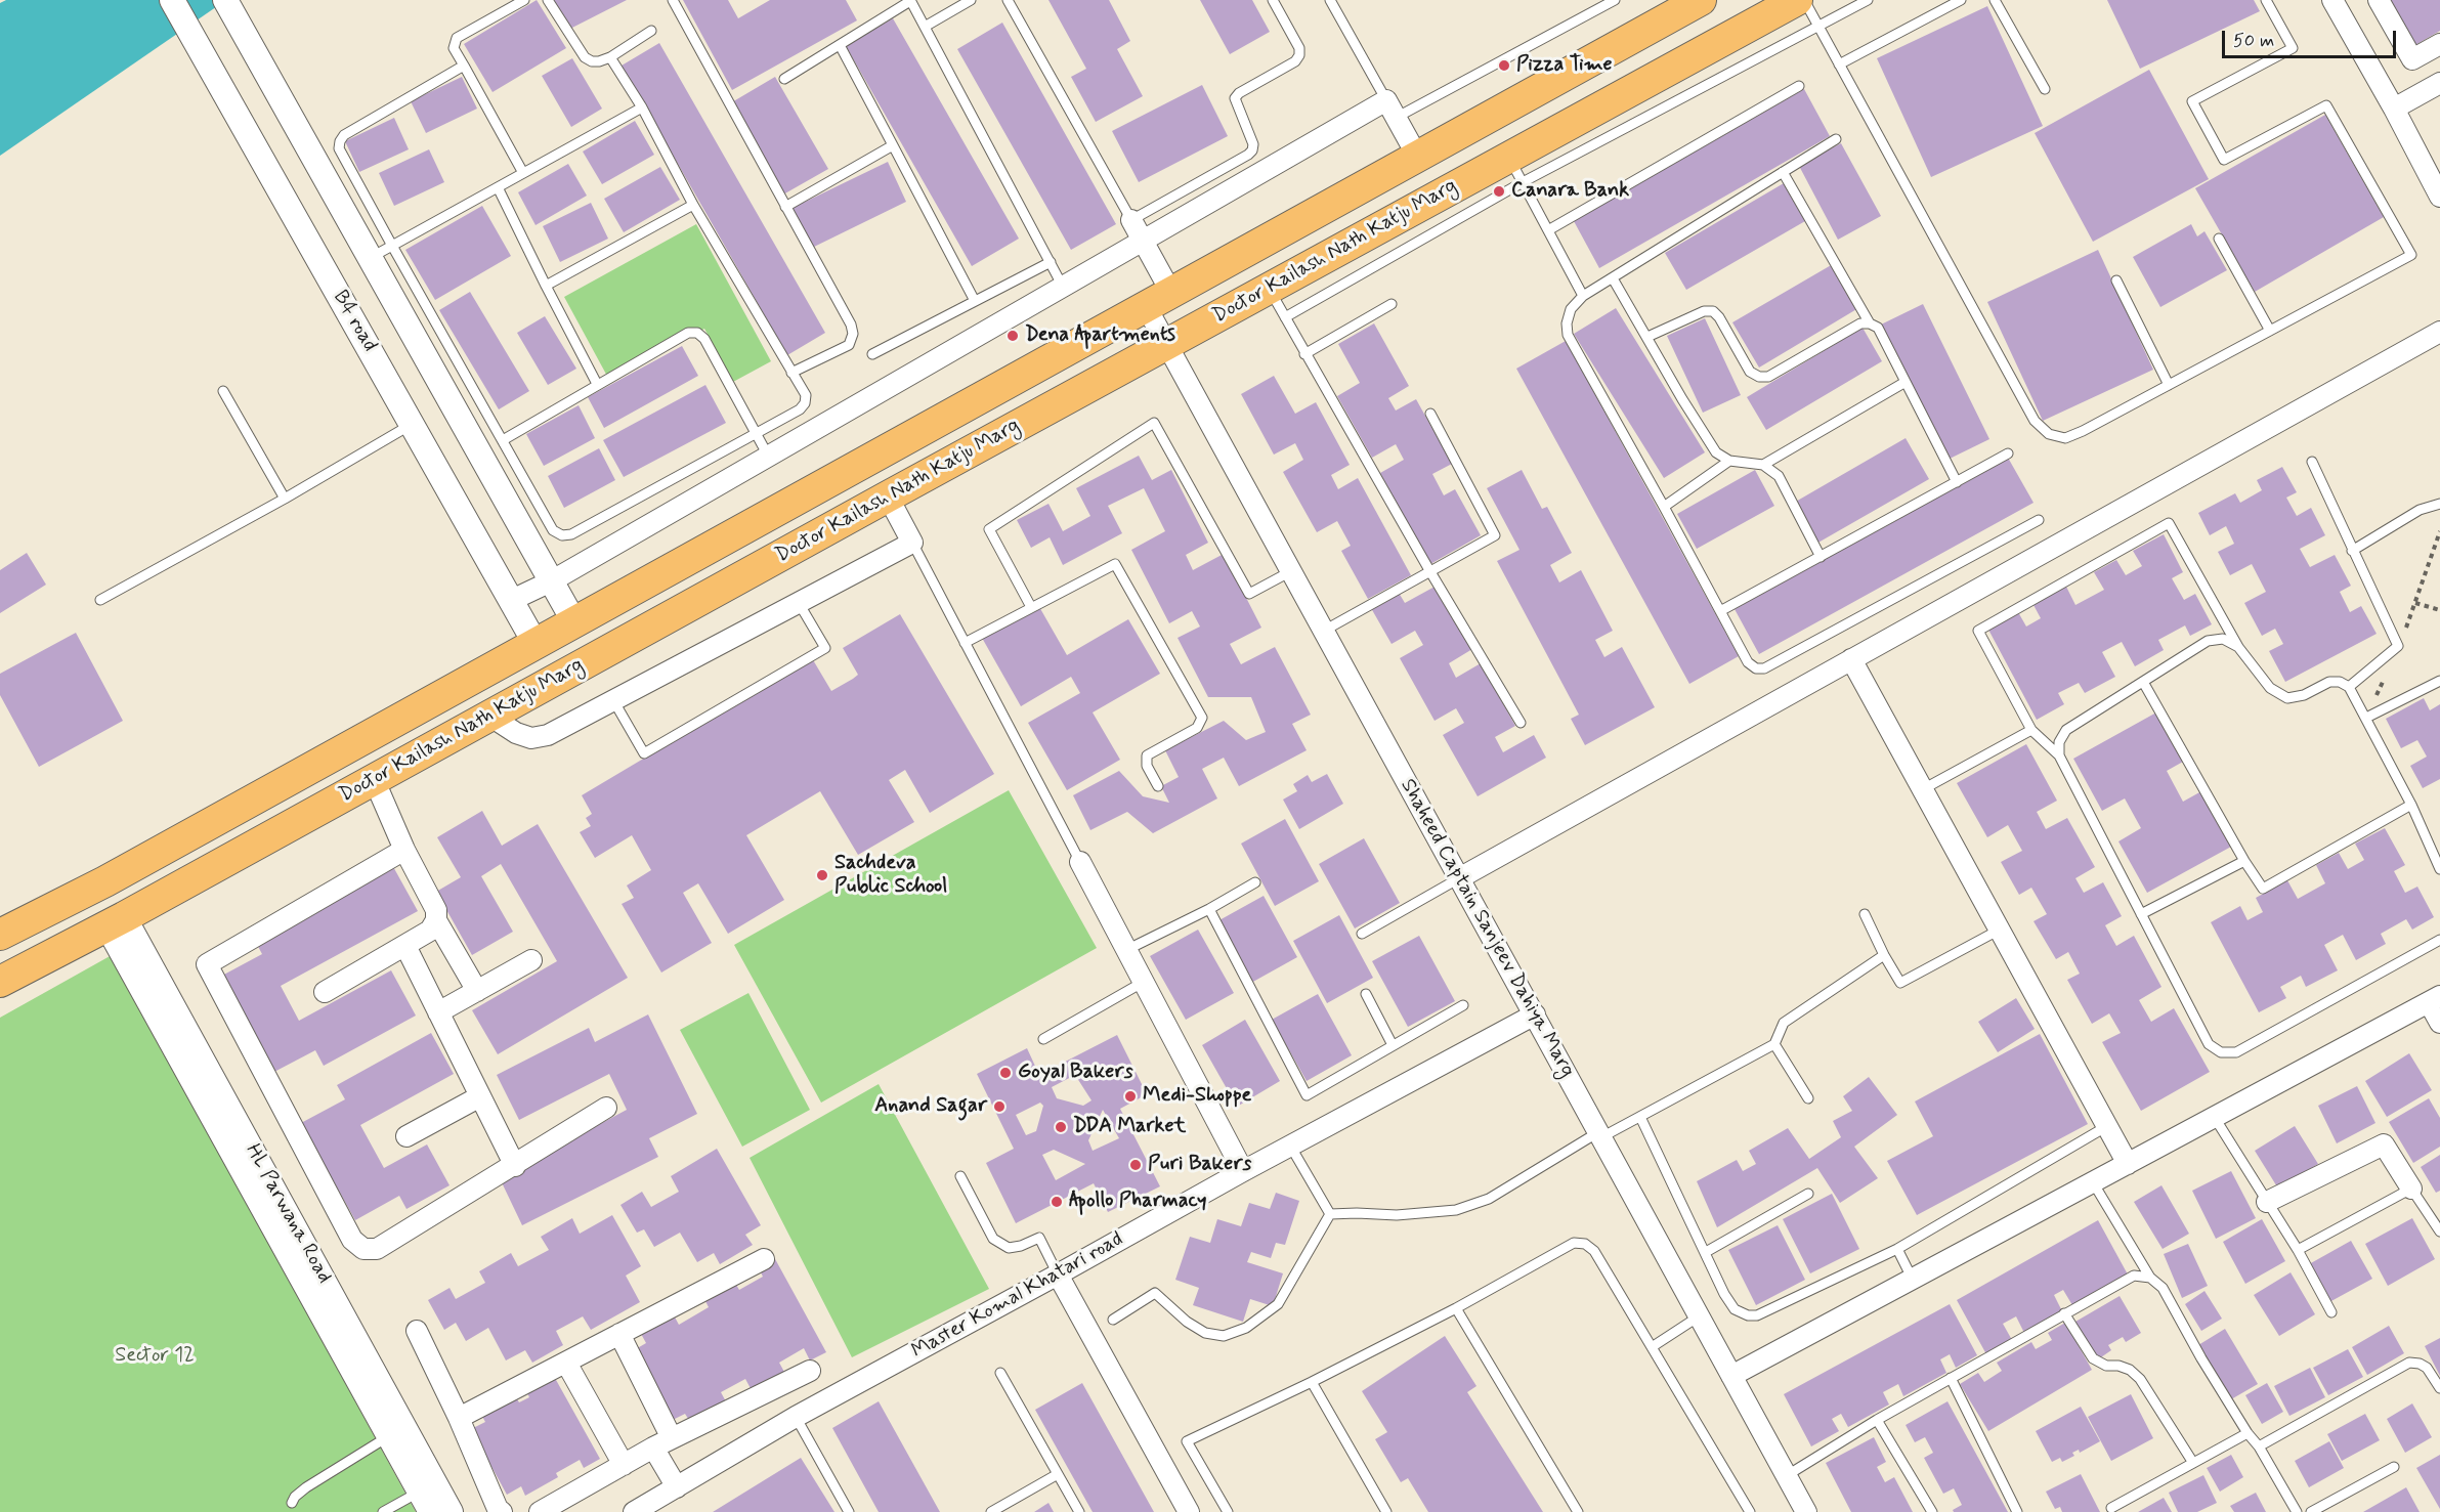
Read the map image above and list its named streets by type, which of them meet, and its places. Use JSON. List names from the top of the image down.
{
  "streets": {
    "main road": ["Doctor Kailash Nath Katju Marg"],
    "street": [
      "B4 road",
      "Shaheed Captain Sanjeev Dahiya Marg",
      "HL Parwana Road",
      "Master Komal Khatari road"
    ]
  },
  "crossings": [
    ["Doctor Kailash Nath Katju Marg", "B4 road"],
    ["Doctor Kailash Nath Katju Marg", "Shaheed Captain Sanjeev Dahiya Marg"],
    ["Doctor Kailash Nath Katju Marg", "HL Parwana Road"],
    ["Shaheed Captain Sanjeev Dahiya Marg", "Master Komal Khatari road"]
  ],
  "parks": ["Sector 12"],
  "places": [
    "Pizza Time",
    "Canara Bank",
    "Dena Apartments",
    "Sachdeva Public School",
    "Goyal Bakers",
    "Medi-Shoppe",
    "Anand Sagar",
    "DDA Market",
    "Puri Bakers",
    "Apollo Pharmacy"
  ],
  "scale_bar": "50 m"
}
